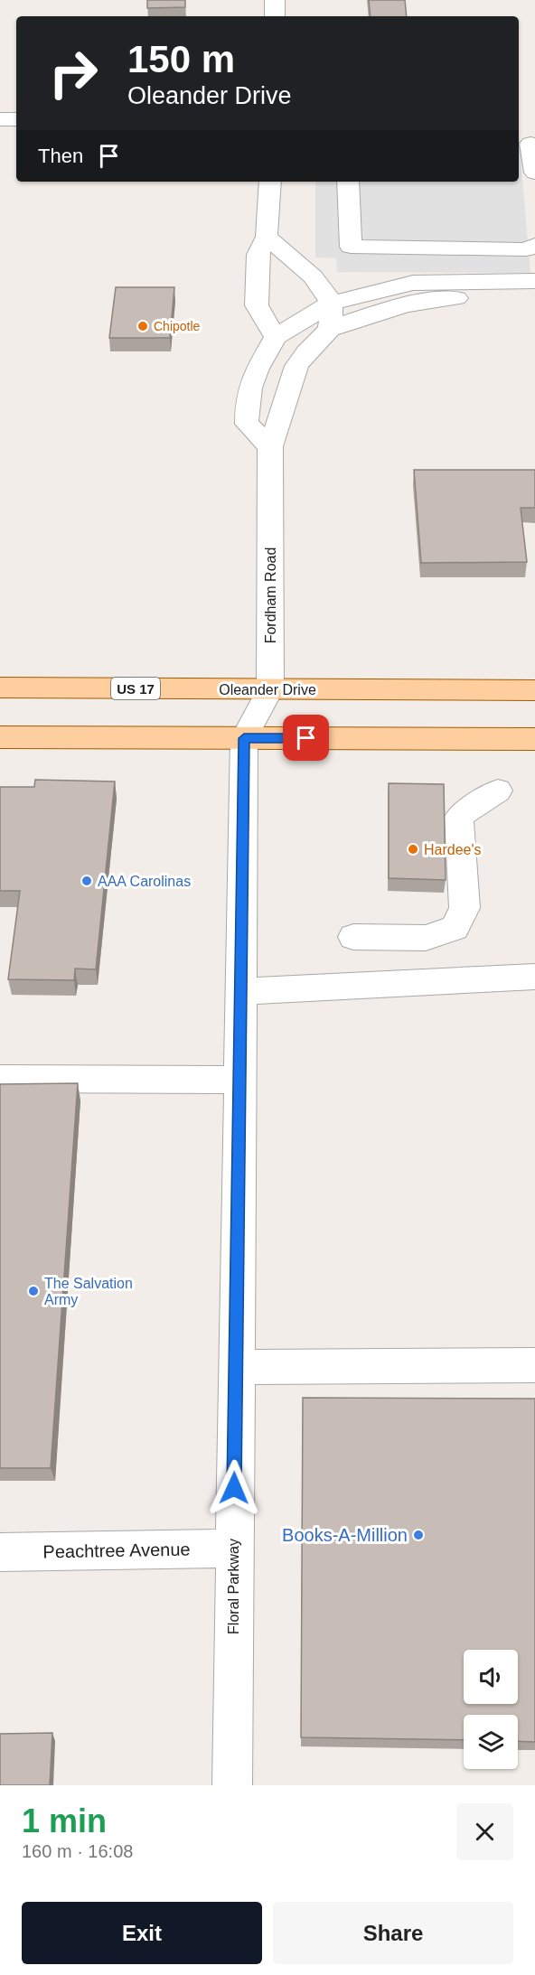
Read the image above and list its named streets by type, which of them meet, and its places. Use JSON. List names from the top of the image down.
{
  "streets": {
    "main road": ["US 17", "Oleander Drive"],
    "street": ["Fordham Road", "Peachtree Avenue", "Floral Parkway"]
  },
  "crossings": [
    ["Fordham Road", "Oleander Drive"],
    ["Fordham Road", "Floral Parkway"],
    ["Peachtree Avenue", "Floral Parkway"]
  ],
  "places": [
    "Chipotle",
    "Hardee's",
    "AAA Carolinas",
    "The Salvation Army",
    "Books-A-Million"
  ],
  "page": {
    "turn": ["150 m", "Oleander Drive"],
    "then": "Then",
    "heading": ["1 min", "160 m · 16:08"],
    "buttons": ["Exit", "Share"]
  }
}
